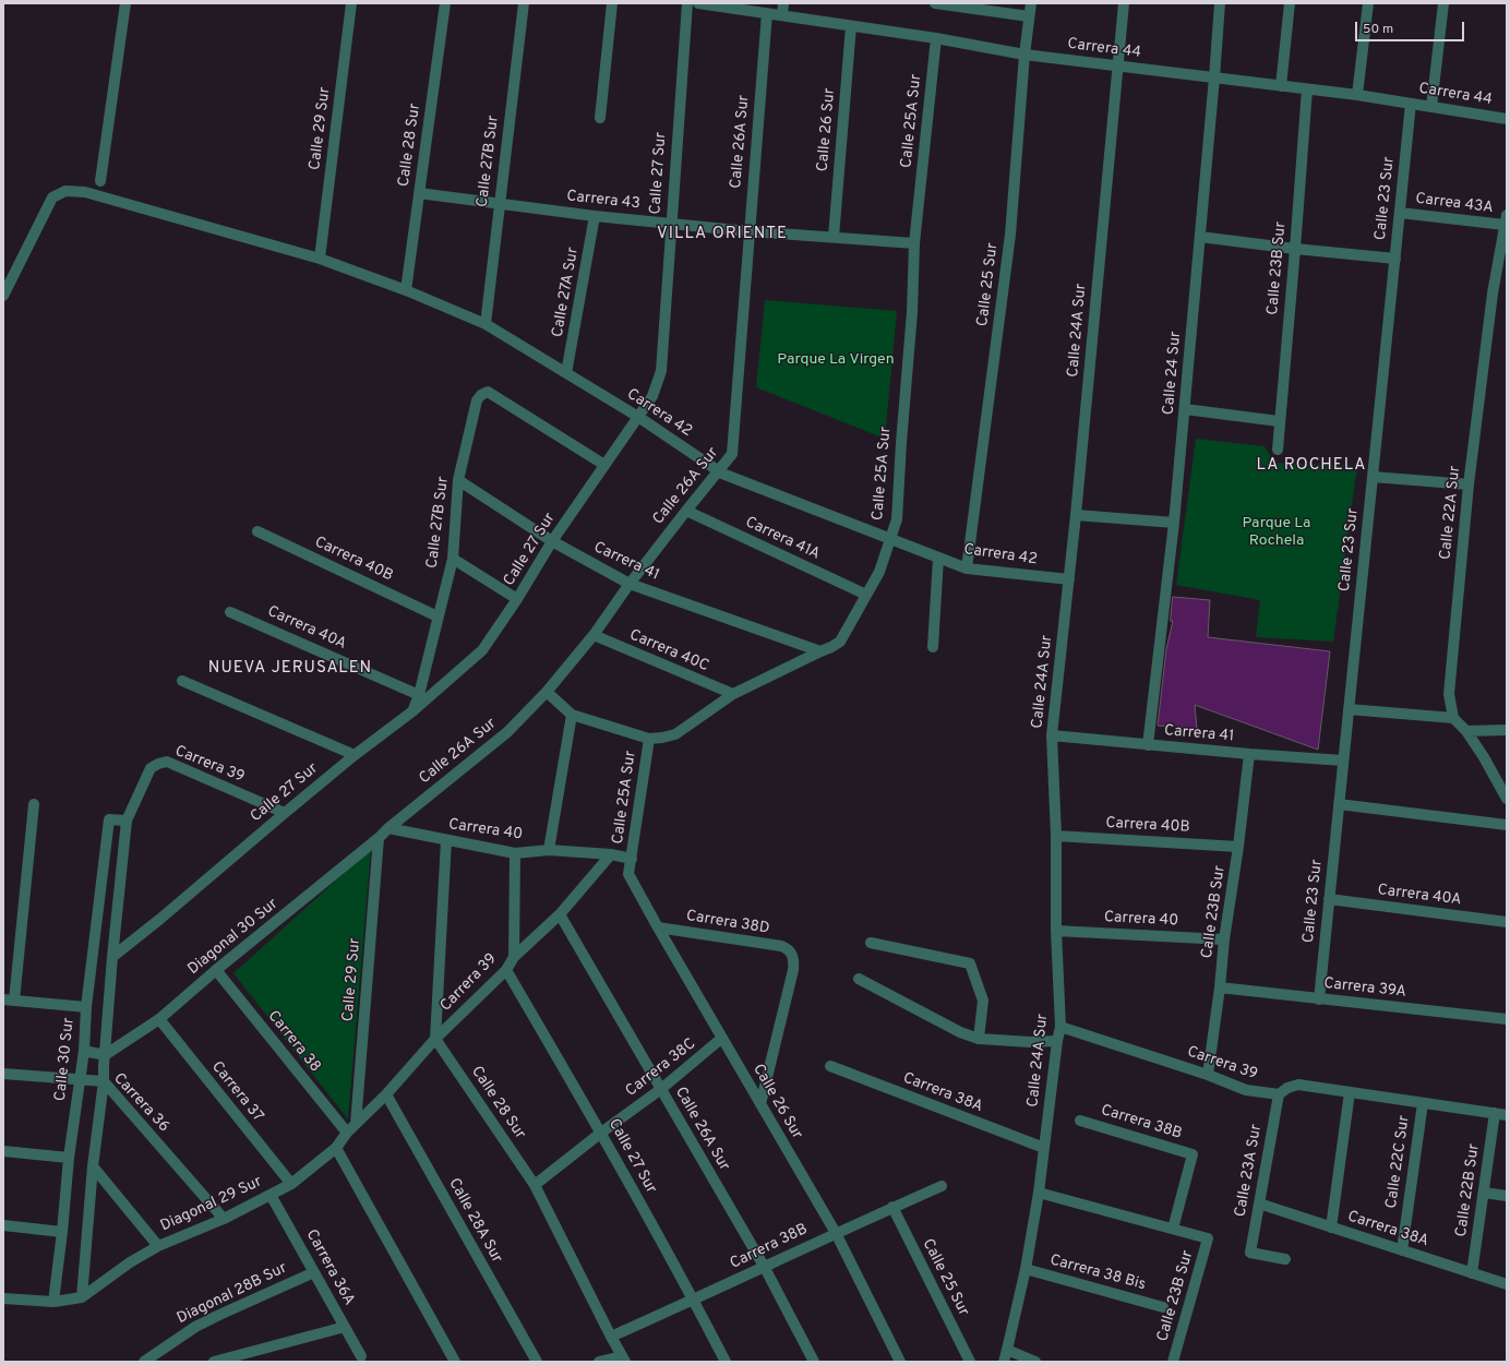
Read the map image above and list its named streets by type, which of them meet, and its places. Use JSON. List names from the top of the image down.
{
  "streets": {
    "street": [
      "Carrera 44",
      "Calle 25A Sur",
      "Calle 29 Sur",
      "Calle 26 Sur",
      "Calle 26A Sur",
      "Calle 28 Sur",
      "Calle 27B Sur",
      "Calle 27 Sur",
      "Calle 23 Sur",
      "Carrera 43",
      "Carrea 43A",
      "Calle 23B Sur",
      "Calle 25 Sur",
      "Calle 27A Sur",
      "Calle 24A Sur",
      "Calle 24 Sur",
      "Carrera 42",
      "Calle 22A Sur",
      "Carrera 41A",
      "Carrera 40B",
      "Carrera 41",
      "Carrera 40A",
      "Carrera 40C",
      "Carrera 39",
      "Carrera 40",
      "Carrera 38D",
      "Diagonal 30 Sur",
      "Carrera 39A",
      "Carrera 38",
      "Calle 30 Sur",
      "Carrera 38C",
      "Carrera 37",
      "Carrera 38A",
      "Carrera 36",
      "Carrera 38B",
      "Calle 22C Sur",
      "Calle 23A Sur",
      "Calle 22B Sur",
      "Diagonal 29 Sur",
      "Calle 28A Sur",
      "Carrera 36A",
      "Carrera 38 Bis",
      "Diagonal 28B Sur"
    ]
  },
  "crossings": [
    ["Carrera 44", "Calle 25A Sur"],
    ["Carrera 44", "Calle 26 Sur"],
    ["Carrera 44", "Calle 26A Sur"],
    ["Carrera 44", "Calle 23 Sur"],
    ["Carrera 44", "Calle 23B Sur"],
    ["Carrera 44", "Calle 25 Sur"],
    ["Carrera 44", "Calle 24A Sur"],
    ["Carrera 44", "Calle 24 Sur"],
    ["Calle 25A Sur", "Calle 26 Sur"],
    ["Calle 25A Sur", "Carrera 43"],
    ["Calle 25A Sur", "Carrera 42"],
    ["Calle 25A Sur", "Carrera 41A"],
    ["Calle 25A Sur", "Carrera 41"],
    ["Calle 25A Sur", "Carrera 40C"],
    ["Calle 25A Sur", "Carrera 40"],
    ["Calle 29 Sur", "Calle 26A Sur"],
    ["Calle 29 Sur", "Carrera 42"],
    ["Calle 29 Sur", "Carrera 39"],
    ["Calle 29 Sur", "Diagonal 30 Sur"],
    ["Calle 26 Sur", "Carrera 43"],
    ["Calle 26 Sur", "Carrera 40"],
    ["Calle 26 Sur", "Carrera 38D"],
    ["Calle 26 Sur", "Carrera 38C"],
    ["Calle 26 Sur", "Carrera 38B"],
    ["Calle 26A Sur", "Carrera 43"],
    ["Calle 26A Sur", "Carrera 42"],
    ["Calle 26A Sur", "Carrera 41A"],
    ["Calle 26A Sur", "Carrera 41"],
    ["Calle 26A Sur", "Carrera 40C"],
    ["Calle 26A Sur", "Carrera 39"],
    ["Calle 26A Sur", "Carrera 40"],
    ["Calle 26A Sur", "Diagonal 30 Sur"],
    ["Calle 26A Sur", "Carrera 38C"],
    ["Calle 26A Sur", "Carrera 38B"],
    ["Calle 28 Sur", "Carrera 43"],
    ["Calle 28 Sur", "Carrera 42"],
    ["Calle 28 Sur", "Carrera 39"],
    ["Calle 28 Sur", "Carrera 38C"],
    ["Calle 28 Sur", "Carrera 38B"],
    ["Calle 27B Sur", "Calle 27 Sur"],
    ["Calle 27B Sur", "Carrera 43"],
    ["Calle 27B Sur", "Carrera 42"],
    ["Calle 27B Sur", "Carrera 40B"],
    ["Calle 27B Sur", "Carrera 41"],
    ["Calle 27B Sur", "Carrera 40A"],
    ["Calle 27 Sur", "Carrera 43"],
    ["Calle 27 Sur", "Carrera 42"],
    ["Calle 27 Sur", "Carrera 41"],
    ["Calle 27 Sur", "Carrera 39"],
    ["Calle 27 Sur", "Carrera 38C"],
    ["Calle 27 Sur", "Carrera 38B"],
    ["Calle 23 Sur", "Carrea 43A"],
    ["Calle 23 Sur", "Carrera 41"],
    ["Calle 23 Sur", "Carrera 40A"],
    ["Calle 23 Sur", "Carrera 39A"],
    ["Carrera 43", "Calle 27A Sur"],
    ["Carrea 43A", "Calle 22A Sur"],
    ["Calle 23B Sur", "Carrera 40B"],
    ["Calle 23B Sur", "Carrera 41"],
    ["Calle 23B Sur", "Carrera 39"],
    ["Calle 23B Sur", "Carrera 40"],
    ["Calle 23B Sur", "Carrera 39A"],
    ["Calle 23B Sur", "Carrera 38B"],
    ["Calle 25 Sur", "Carrera 42"],
    ["Calle 25 Sur", "Carrera 38B"],
    ["Calle 27A Sur", "Carrera 42"],
    ["Calle 24A Sur", "Carrera 42"],
    ["Calle 24A Sur", "Carrera 40B"],
    ["Calle 24A Sur", "Carrera 41"],
    ["Calle 24A Sur", "Carrera 39"],
    ["Calle 24A Sur", "Carrera 40"],
    ["Calle 24A Sur", "Carrera 38A"],
    ["Calle 24A Sur", "Carrera 38 Bis"],
    ["Calle 24 Sur", "Carrera 41"],
    ["Carrera 39", "Carrera 40"],
    ["Carrera 39", "Carrera 38"],
    ["Carrera 39", "Calle 30 Sur"],
    ["Carrera 39", "Calle 23A Sur"],
    ["Carrera 39", "Diagonal 29 Sur"],
    ["Carrera 39", "Calle 28A Sur"],
    ["Diagonal 30 Sur", "Carrera 38"],
    ["Diagonal 30 Sur", "Carrera 37"],
    ["Carrera 38", "Diagonal 29 Sur"],
    ["Calle 30 Sur", "Carrera 36"],
    ["Carrera 37", "Diagonal 29 Sur"],
    ["Carrera 38A", "Calle 22C Sur"],
    ["Carrera 38A", "Calle 23A Sur"],
    ["Carrera 38A", "Calle 22B Sur"],
    ["Carrera 36", "Diagonal 29 Sur"],
    ["Diagonal 29 Sur", "Carrera 36A"],
    ["Carrera 36A", "Diagonal 28B Sur"]
  ],
  "districts": ["VILLA ORIENTE", "LA ROCHELA", "NUEVA JERUSALEN"],
  "parks": ["Parque La Virgen", "Parque La Rochela"],
  "scale_bar": "50 m"
}
